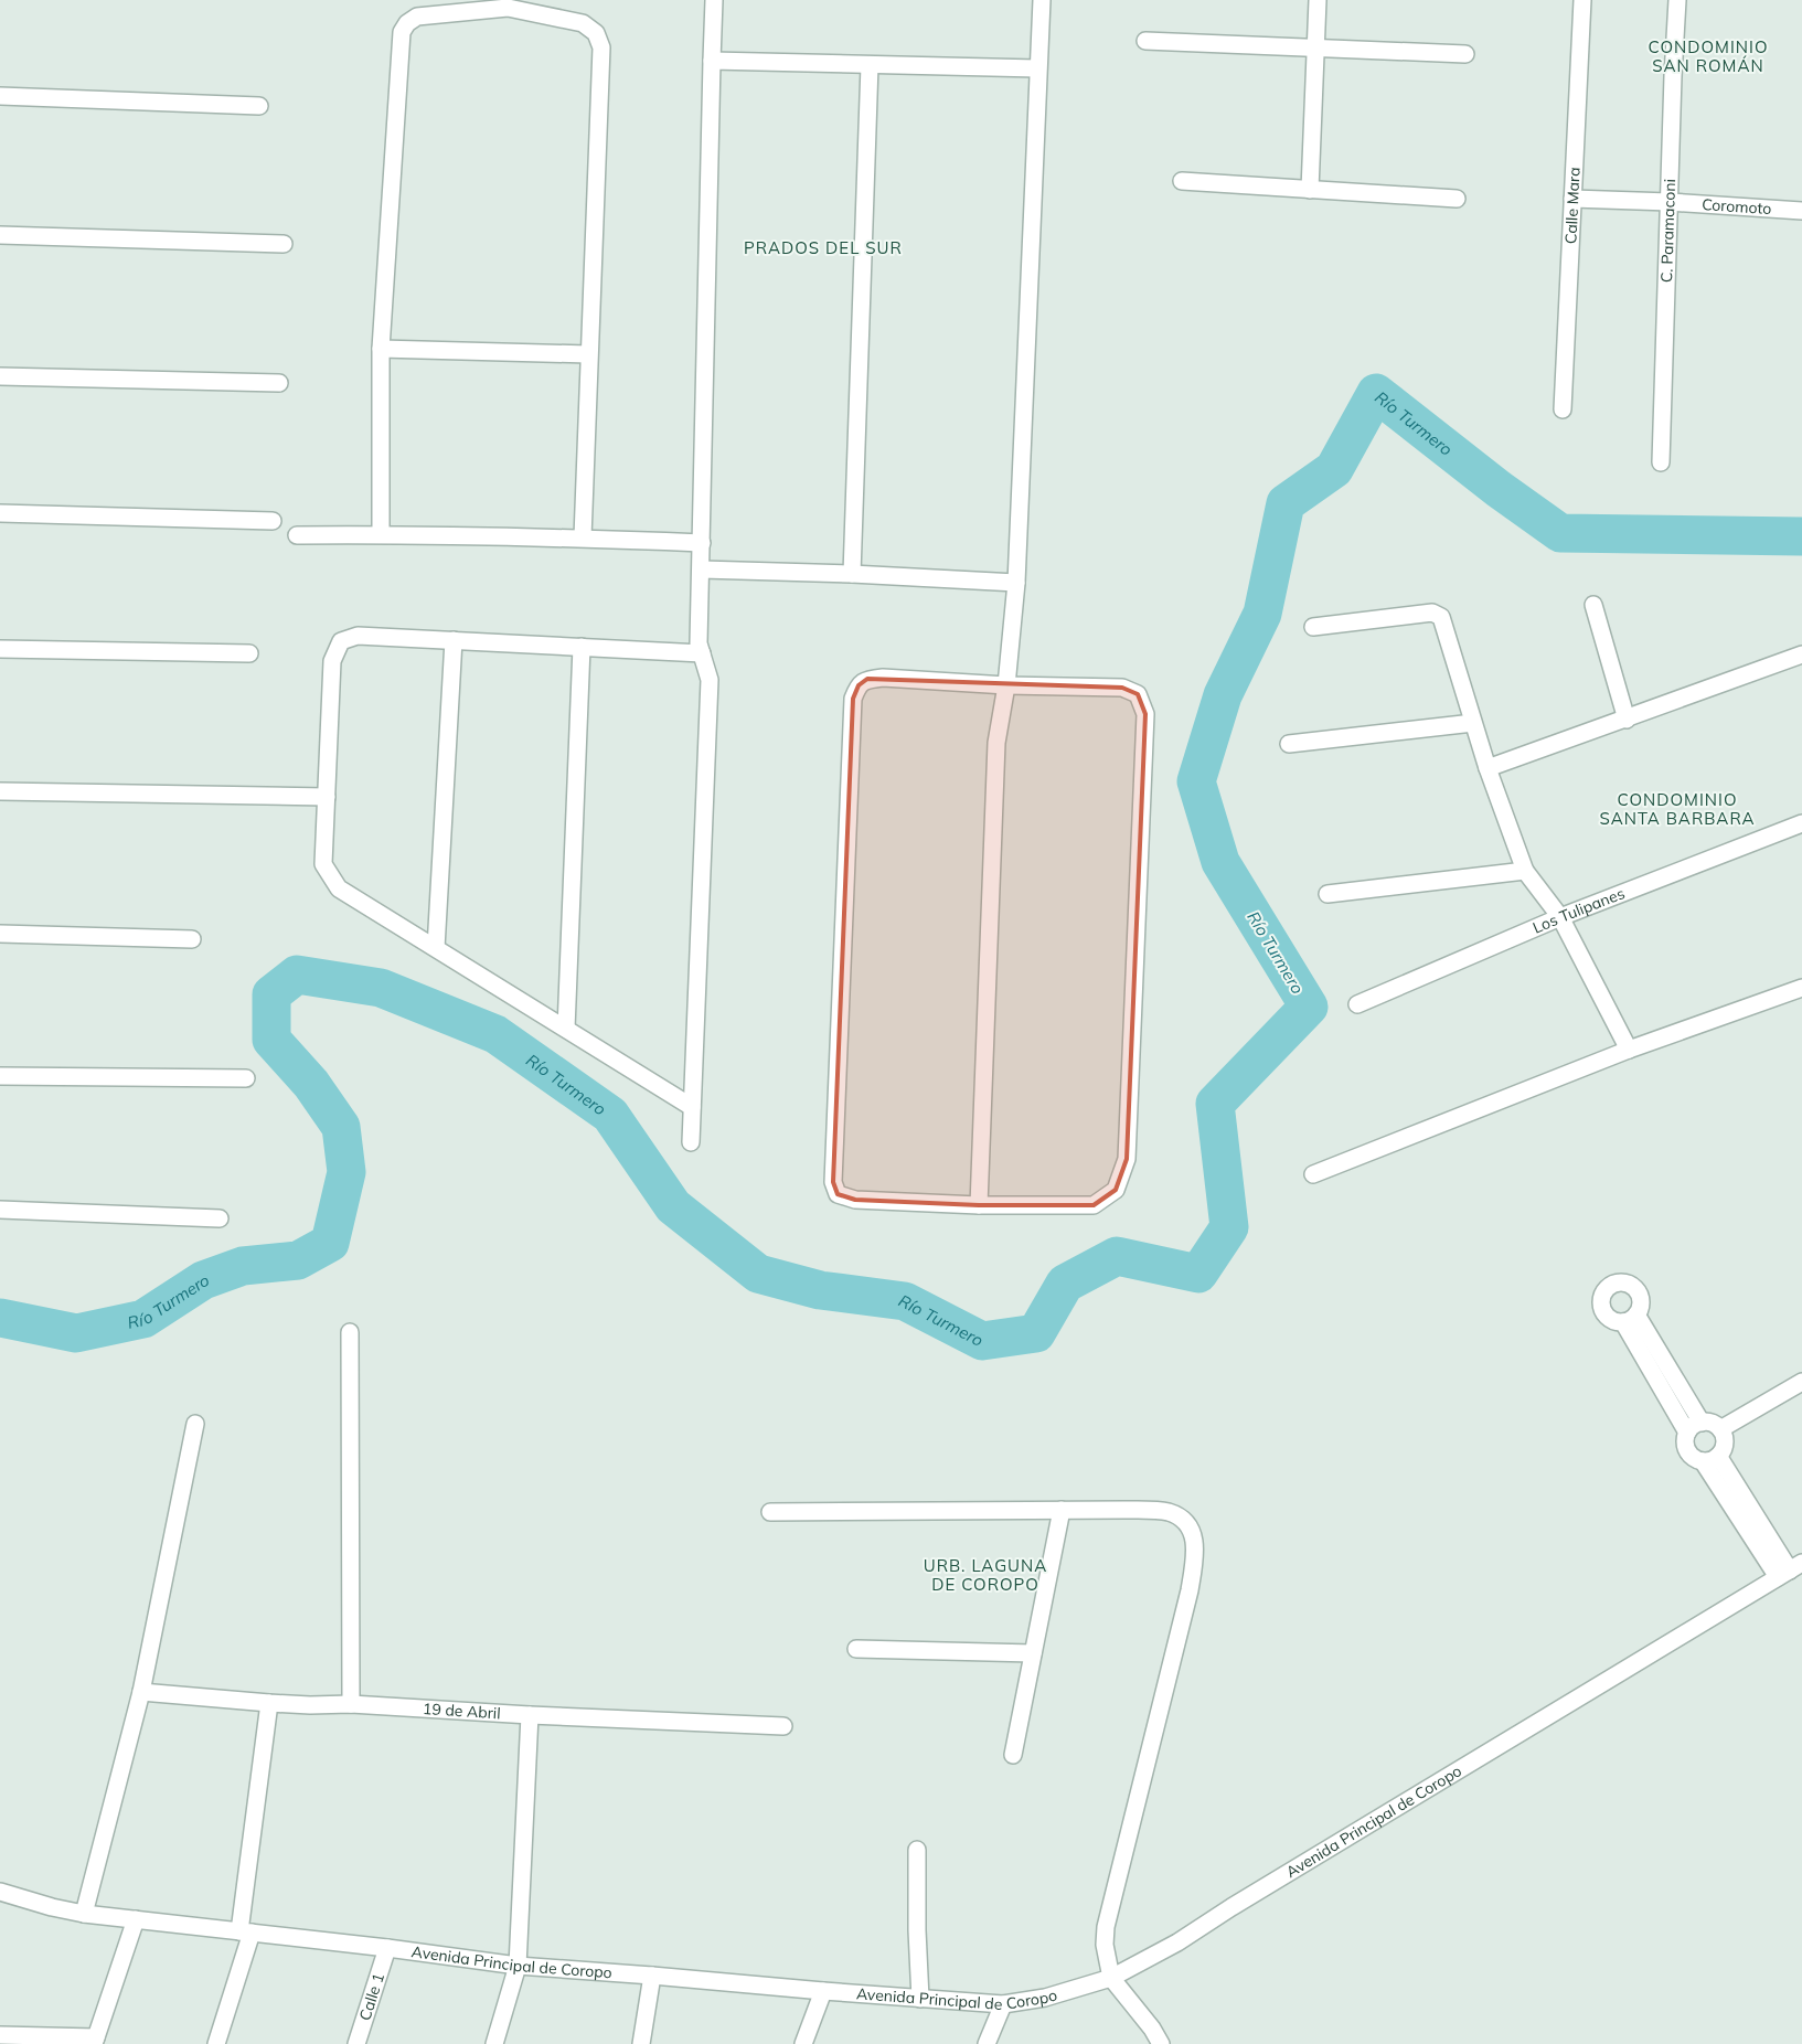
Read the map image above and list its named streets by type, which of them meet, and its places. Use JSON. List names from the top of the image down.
{
  "streets": {
    "street": [
      "Calle Mara",
      "Coromoto",
      "C. Paramaconi",
      "Los Tulipanes",
      "19 de Abril",
      "Avenida Principal de Coropo",
      "Calle 1"
    ]
  },
  "crossings": [
    ["Calle Mara", "Coromoto"],
    ["Coromoto", "C. Paramaconi"],
    ["Avenida Principal de Coropo", "Calle 1"]
  ],
  "districts": [
    "CONDOMINIO SAN ROMÁN",
    "PRADOS DEL SUR",
    "CONDOMINIO SANTA BARBARA",
    "URB. LAGUNA DE COROPO"
  ],
  "water": ["Río Turmero"]
}
